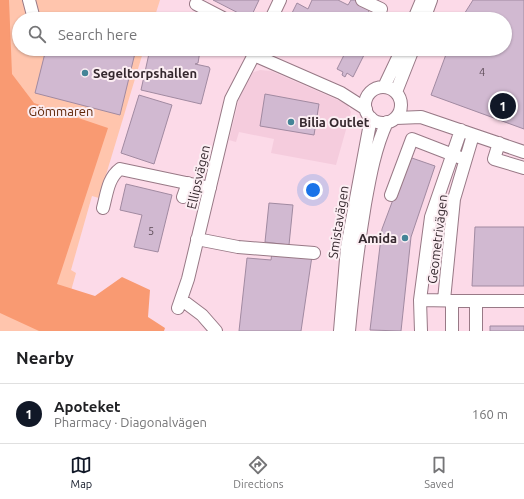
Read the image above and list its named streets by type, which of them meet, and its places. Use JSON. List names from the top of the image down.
{
  "streets": {
    "street": ["Ellipsvägen", "Smistavägen", "Geometrivägen"]
  },
  "crossings": [
    ["Ellipsvägen", "Smistavägen"]
  ],
  "parks": ["Gömmaren"],
  "places": ["Segeltorpshallen", "Bilia Outlet", "Amida"],
  "house_numbers": ["4", "5"],
  "page": {
    "search": "Search here",
    "pins": "1",
    "heading": "Nearby",
    "list": [
      {
        "mark": "1",
        "name": "Apoteket",
        "note": "Pharmacy · Diagonalvägen",
        "value": "160 m"
      }
    ],
    "nav": ["Map", "Directions", "Saved"]
  }
}
